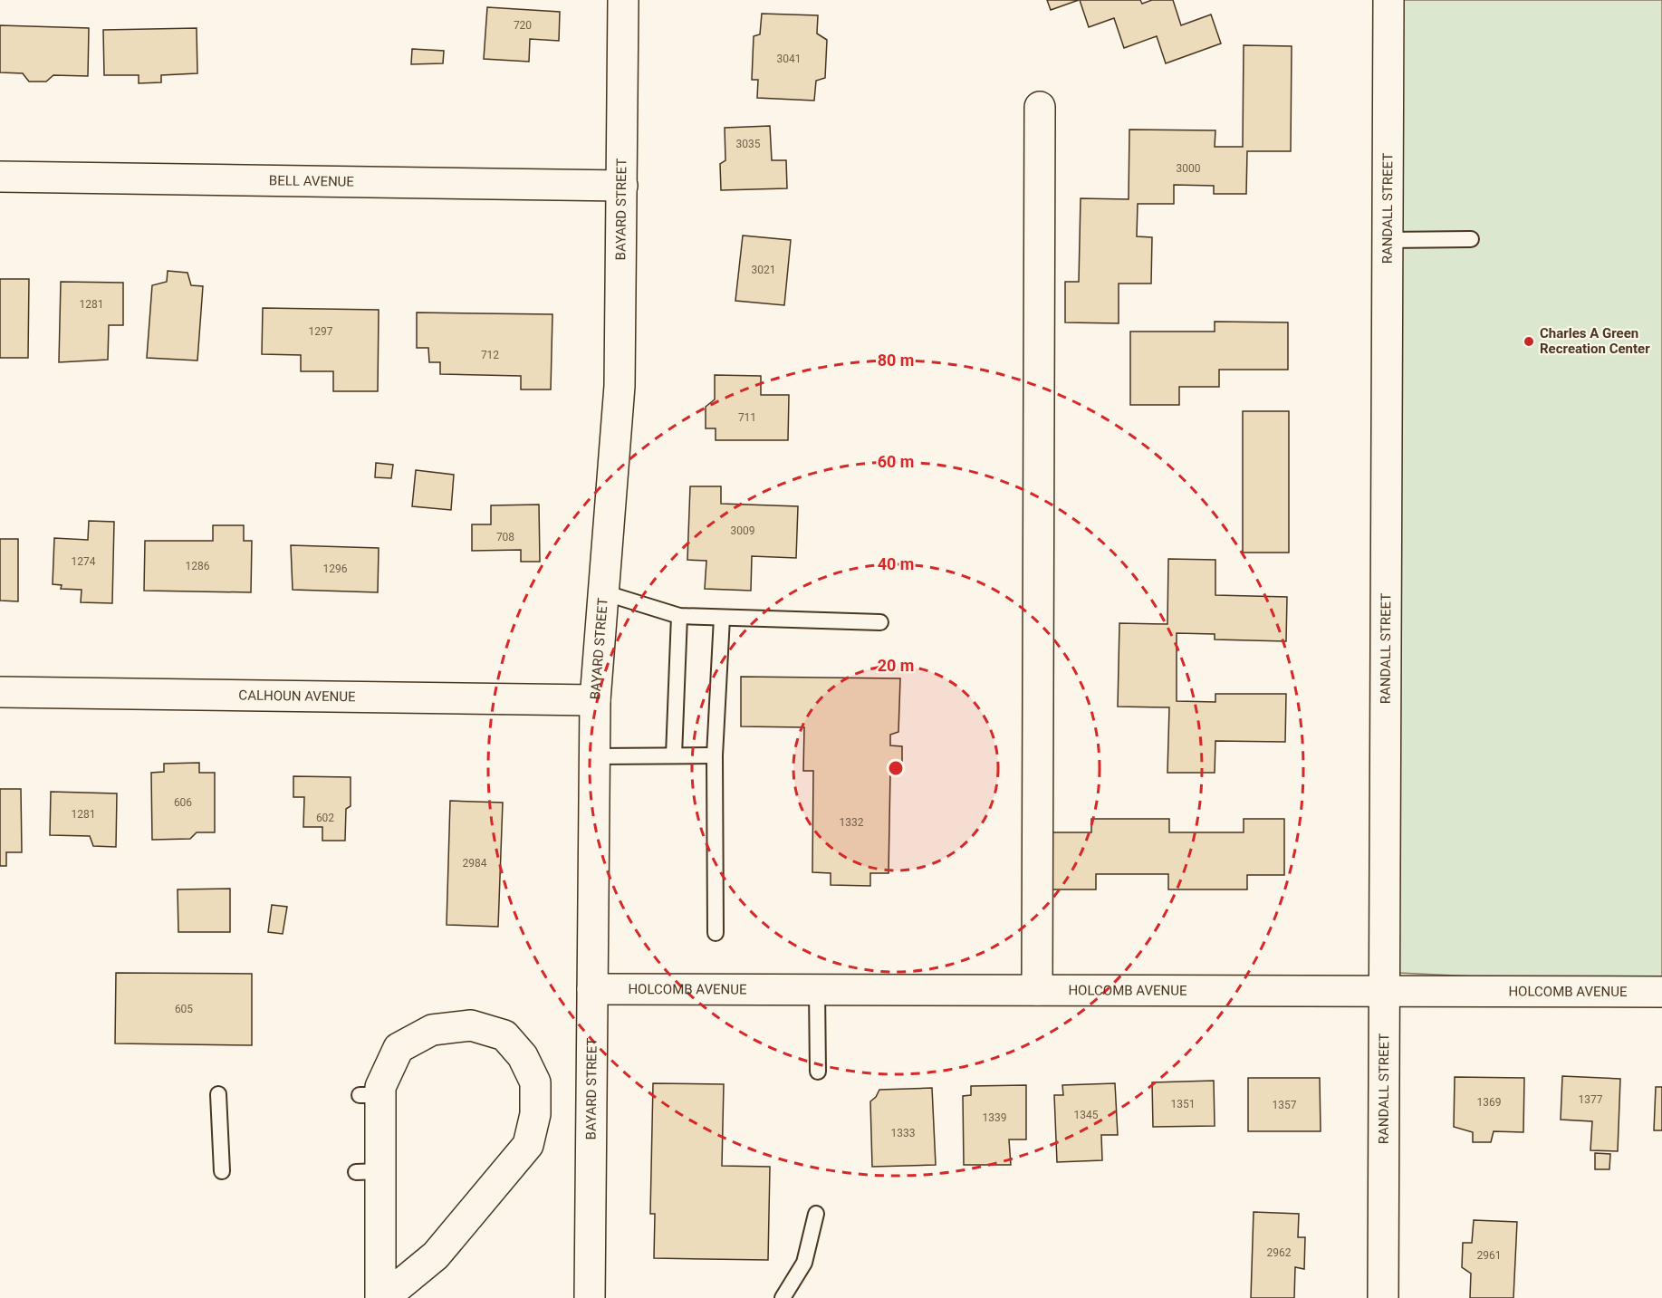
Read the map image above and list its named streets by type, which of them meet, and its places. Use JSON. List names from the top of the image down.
{
  "streets": {
    "street": [
      "BELL AVENUE",
      "BAYARD STREET",
      "RANDALL STREET",
      "CALHOUN AVENUE",
      "HOLCOMB AVENUE"
    ]
  },
  "crossings": [
    ["BELL AVENUE", "BAYARD STREET"],
    ["BAYARD STREET", "CALHOUN AVENUE"],
    ["BAYARD STREET", "HOLCOMB AVENUE"],
    ["RANDALL STREET", "HOLCOMB AVENUE"]
  ],
  "places": ["Charles A Green Recreation Center"],
  "house_numbers": [
    "720",
    "3041",
    "3035",
    "3000",
    "3021",
    "1281",
    "1297",
    "712",
    "711",
    "3009",
    "708",
    "1274",
    "1286",
    "1296",
    "606",
    "1281",
    "602",
    "1332",
    "2984",
    "605",
    "1377",
    "1369",
    "1351",
    "1357",
    "1345",
    "1339",
    "1333",
    "2962",
    "2961"
  ],
  "rings": [
    "80 m",
    "60 m",
    "40 m",
    "20 m"
  ]
}
